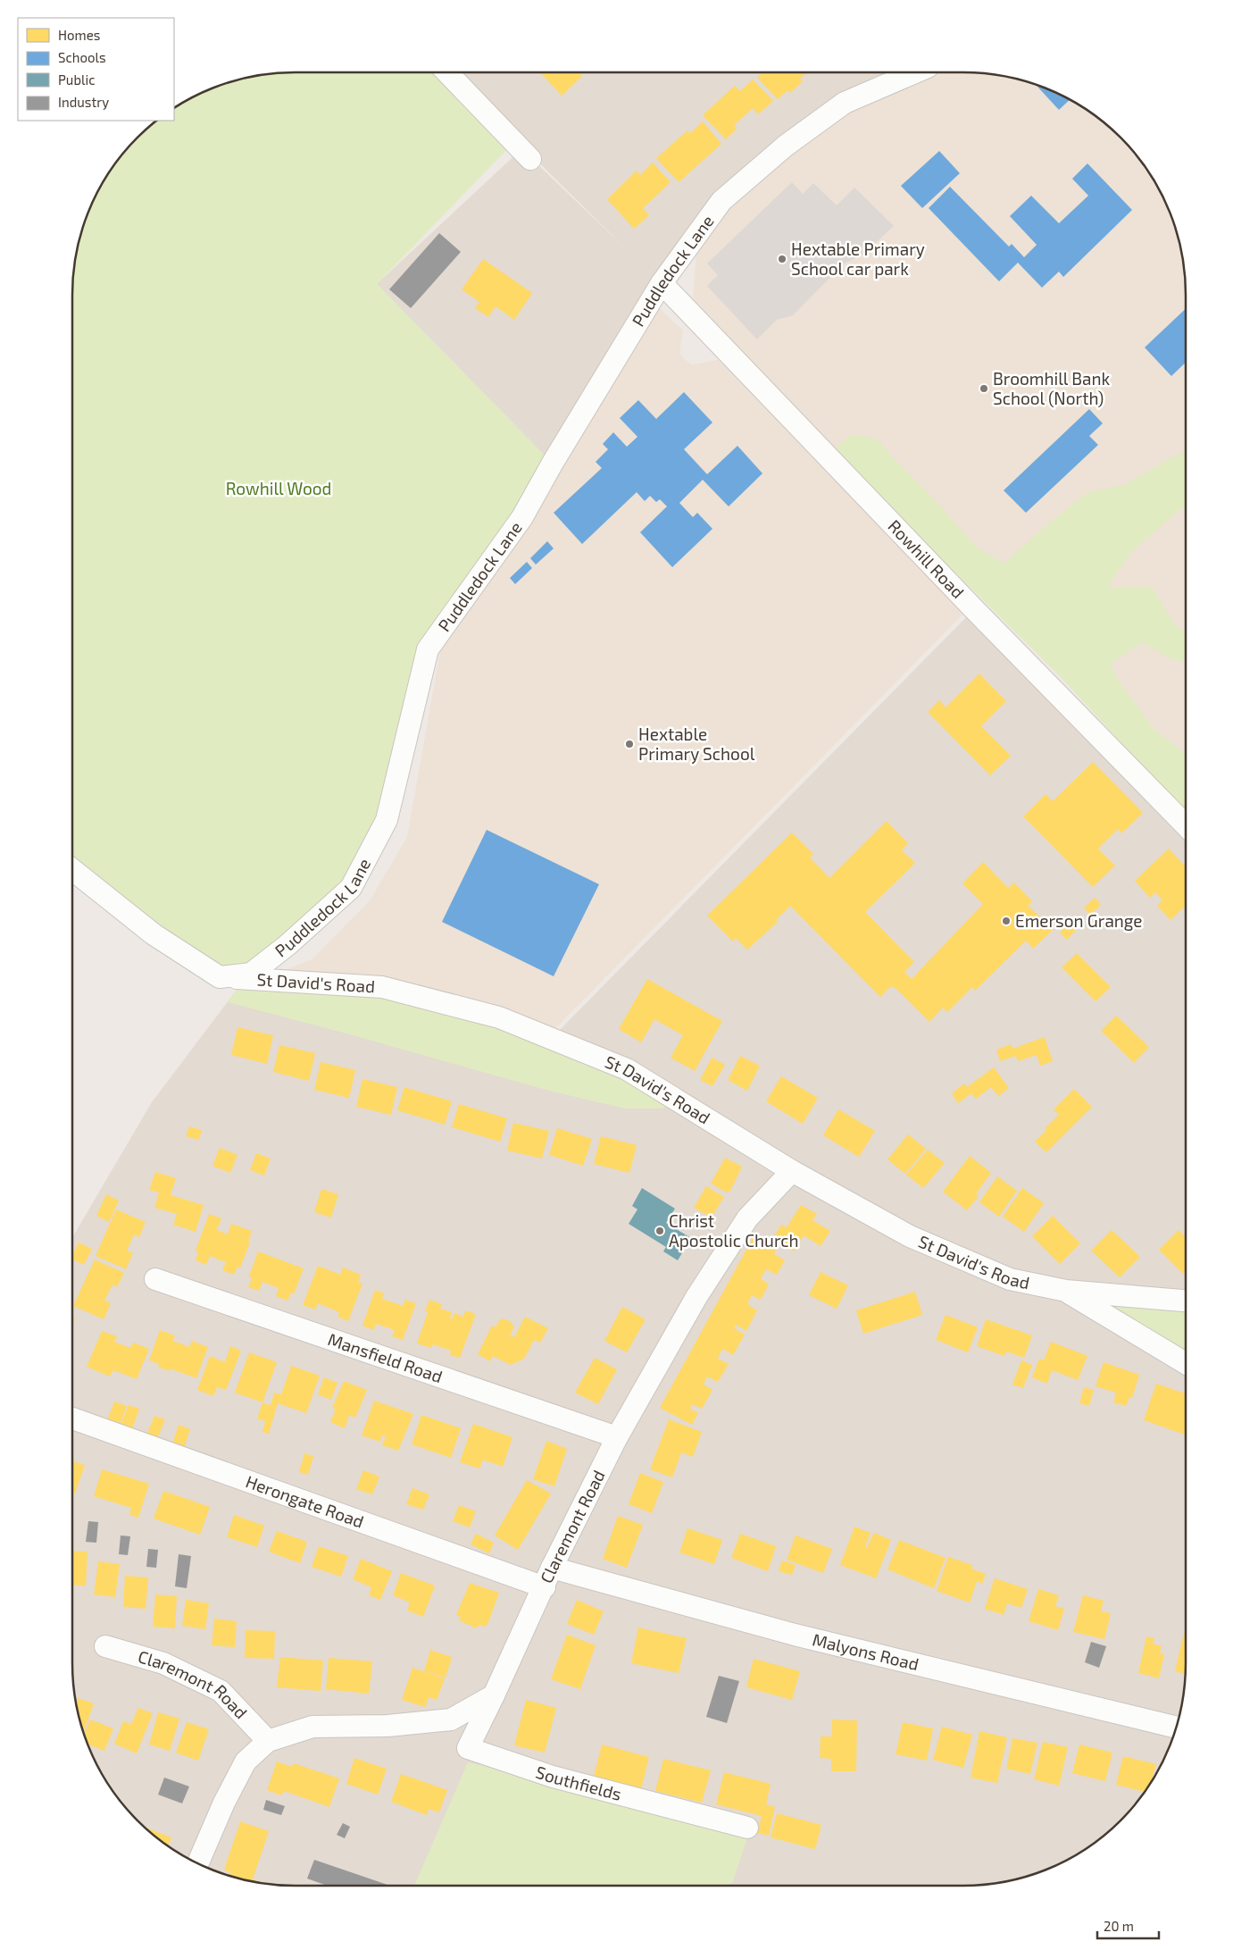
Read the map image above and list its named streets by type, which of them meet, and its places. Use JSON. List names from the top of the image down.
{
  "streets": {
    "street": [
      "Puddledock Lane",
      "Rowhill Road",
      "St David's Road",
      "Mansfield Road",
      "Herongate Road",
      "Claremont Road",
      "Malyons Road",
      "Southfields"
    ]
  },
  "crossings": [
    ["Puddledock Lane", "Rowhill Road"],
    ["Puddledock Lane", "St David's Road"],
    ["St David's Road", "Claremont Road"],
    ["Mansfield Road", "Claremont Road"],
    ["Herongate Road", "Claremont Road"],
    ["Claremont Road", "Malyons Road"],
    ["Claremont Road", "Southfields"]
  ],
  "parks": ["Rowhill Wood"],
  "places": [
    "Hextable Primary School car park",
    "Broomhill Bank School (North)",
    "Hextable Primary School",
    "Emerson Grange",
    "Christ Apostolic Church"
  ],
  "legend": [
    "Homes",
    "Schools",
    "Public",
    "Industry"
  ],
  "scale_bar": "20 m"
}
